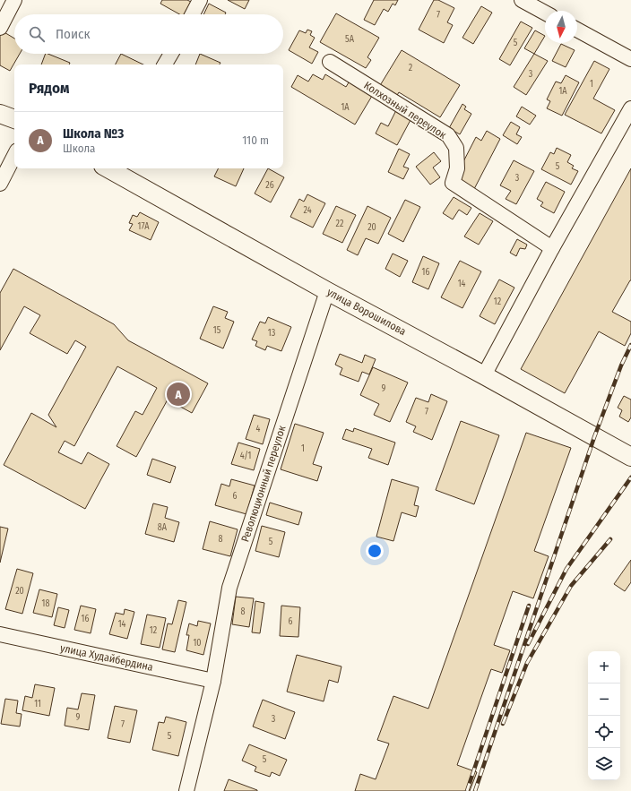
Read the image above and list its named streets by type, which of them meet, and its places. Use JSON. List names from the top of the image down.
{
  "streets": {
    "street": [
      "Колхозный переулок",
      "улица Ворошилова",
      "Революционный переулок",
      "улица Худайбердина"
    ]
  },
  "crossings": [
    ["улица Ворошилова", "Революционный переулок"],
    ["Революционный переулок", "улица Худайбердина"]
  ],
  "house_numbers": [
    "7",
    "5А",
    "5",
    "2",
    "3",
    "1",
    "1А",
    "1А",
    "5",
    "3",
    "26",
    "24",
    "22",
    "17А",
    "20",
    "16",
    "14",
    "12",
    "15",
    "13",
    "9",
    "7",
    "4",
    "1",
    "4/1",
    "6",
    "8А",
    "8",
    "5",
    "20",
    "18",
    "8",
    "16",
    "6",
    "14",
    "12",
    "10",
    "11",
    "9",
    "3",
    "7",
    "5",
    "5"
  ],
  "north": "bottom",
  "page": {
    "search": "Поиск",
    "heading": "Рядом",
    "list": [
      {
        "mark": "A",
        "name": "Школа №3",
        "note": "Школа",
        "value": "110 m"
      }
    ],
    "pins": "A",
    "map_buttons": ["+", "−"]
  }
}
